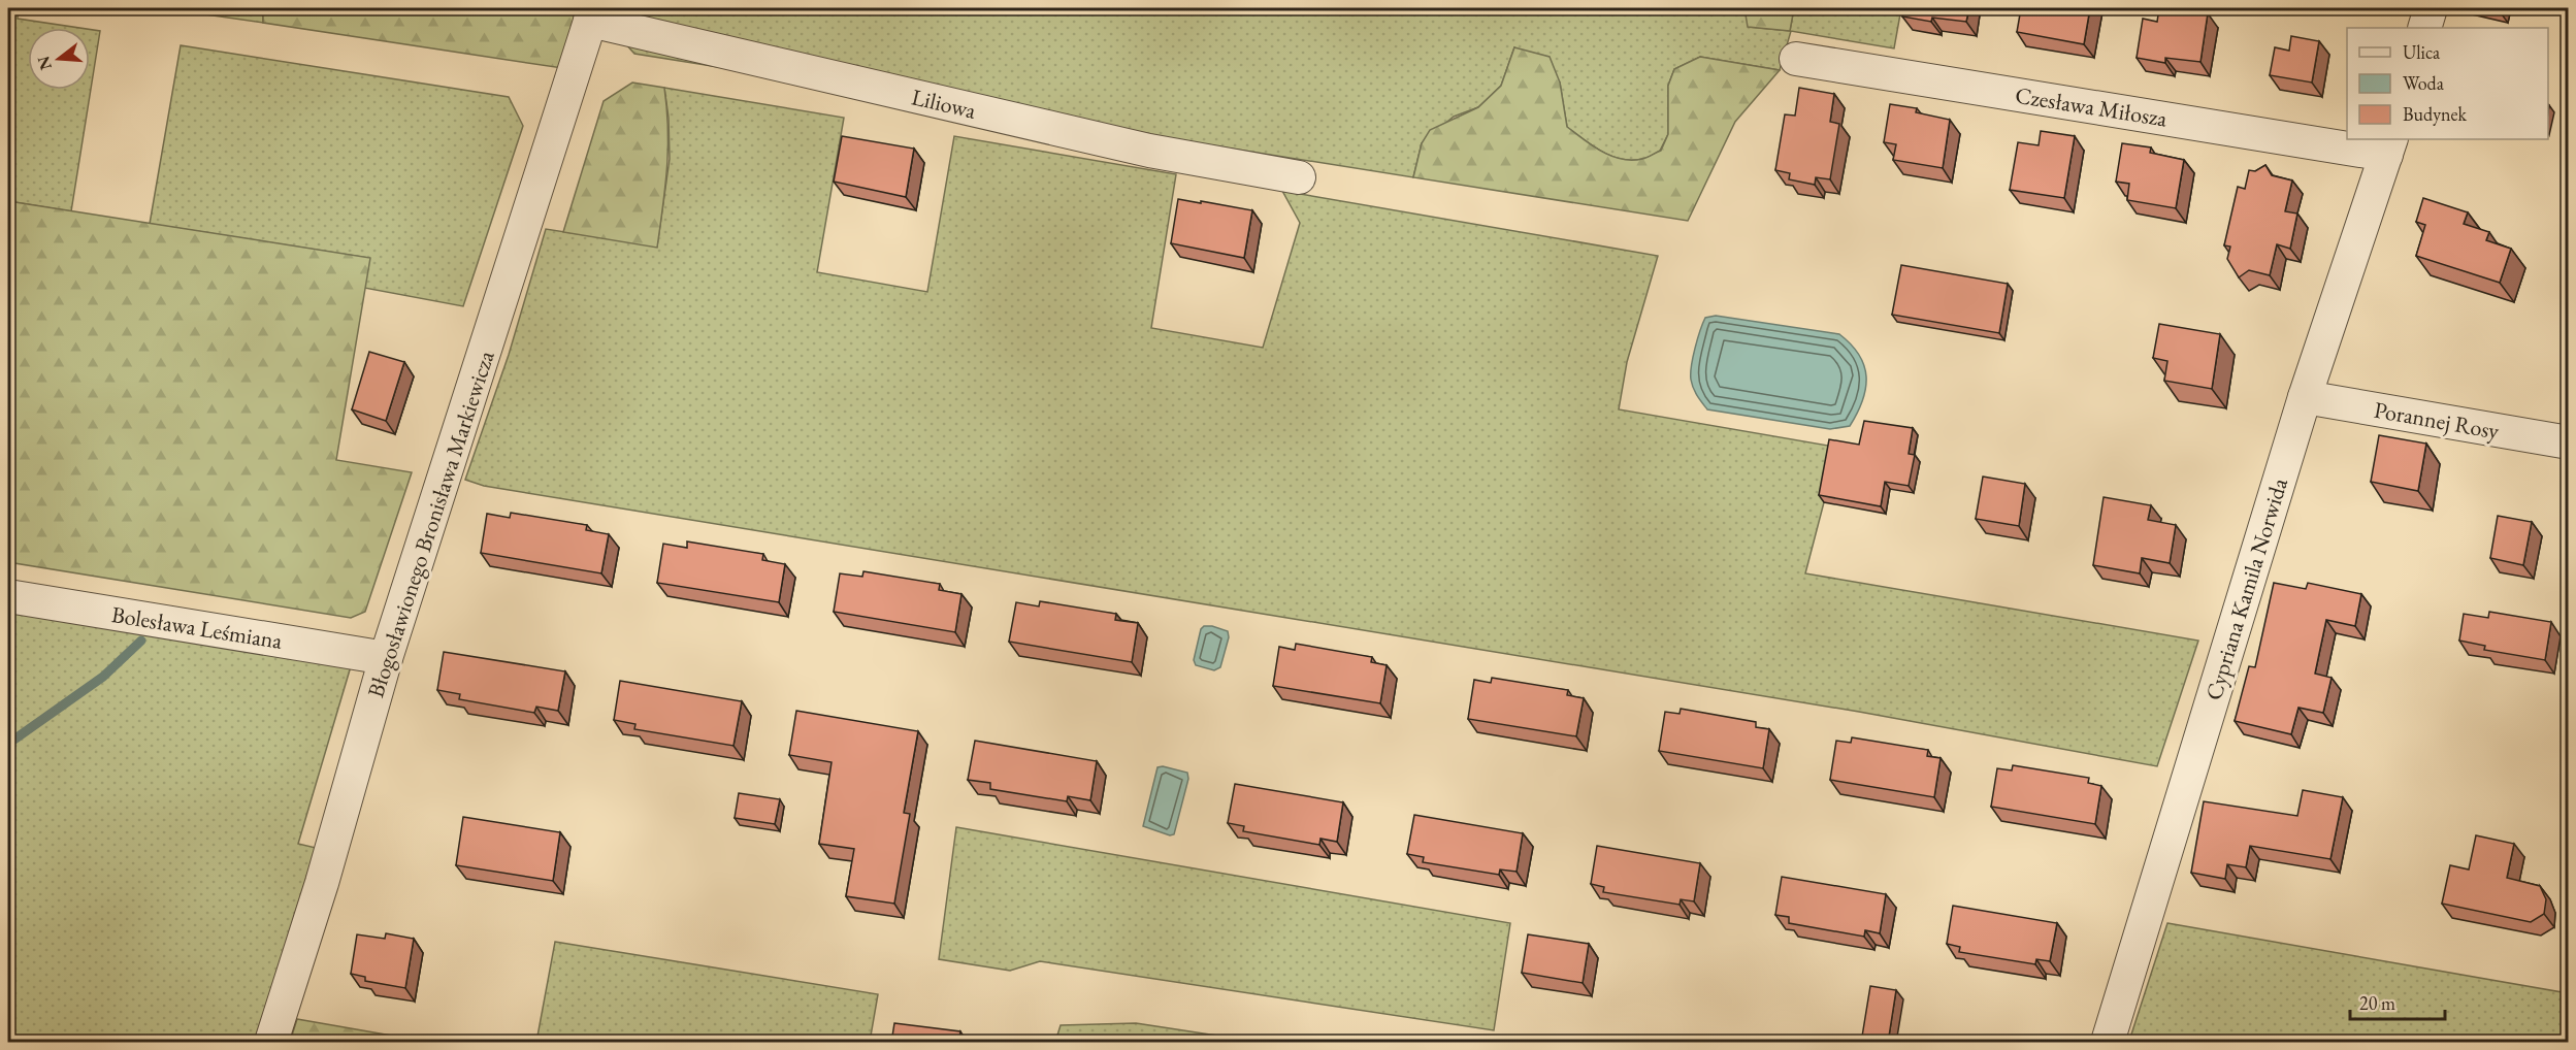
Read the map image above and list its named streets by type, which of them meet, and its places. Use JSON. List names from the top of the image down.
{
  "streets": {
    "street": [
      "Liliowa",
      "Czesława Miłosza",
      "Porannej Rosy",
      "Błogosławionego Bronisława Markiewicza",
      "Cypriana Kamila Norwida",
      "Bolesława Leśmiana"
    ]
  },
  "crossings": [
    ["Liliowa", "Błogosławionego Bronisława Markiewicza"],
    ["Czesława Miłosza", "Cypriana Kamila Norwida"],
    ["Porannej Rosy", "Cypriana Kamila Norwida"],
    ["Błogosławionego Bronisława Markiewicza", "Bolesława Leśmiana"]
  ],
  "legend": ["Ulica", "Woda", "Budynek"],
  "scale_bar": "20 m",
  "north": "left"
}
